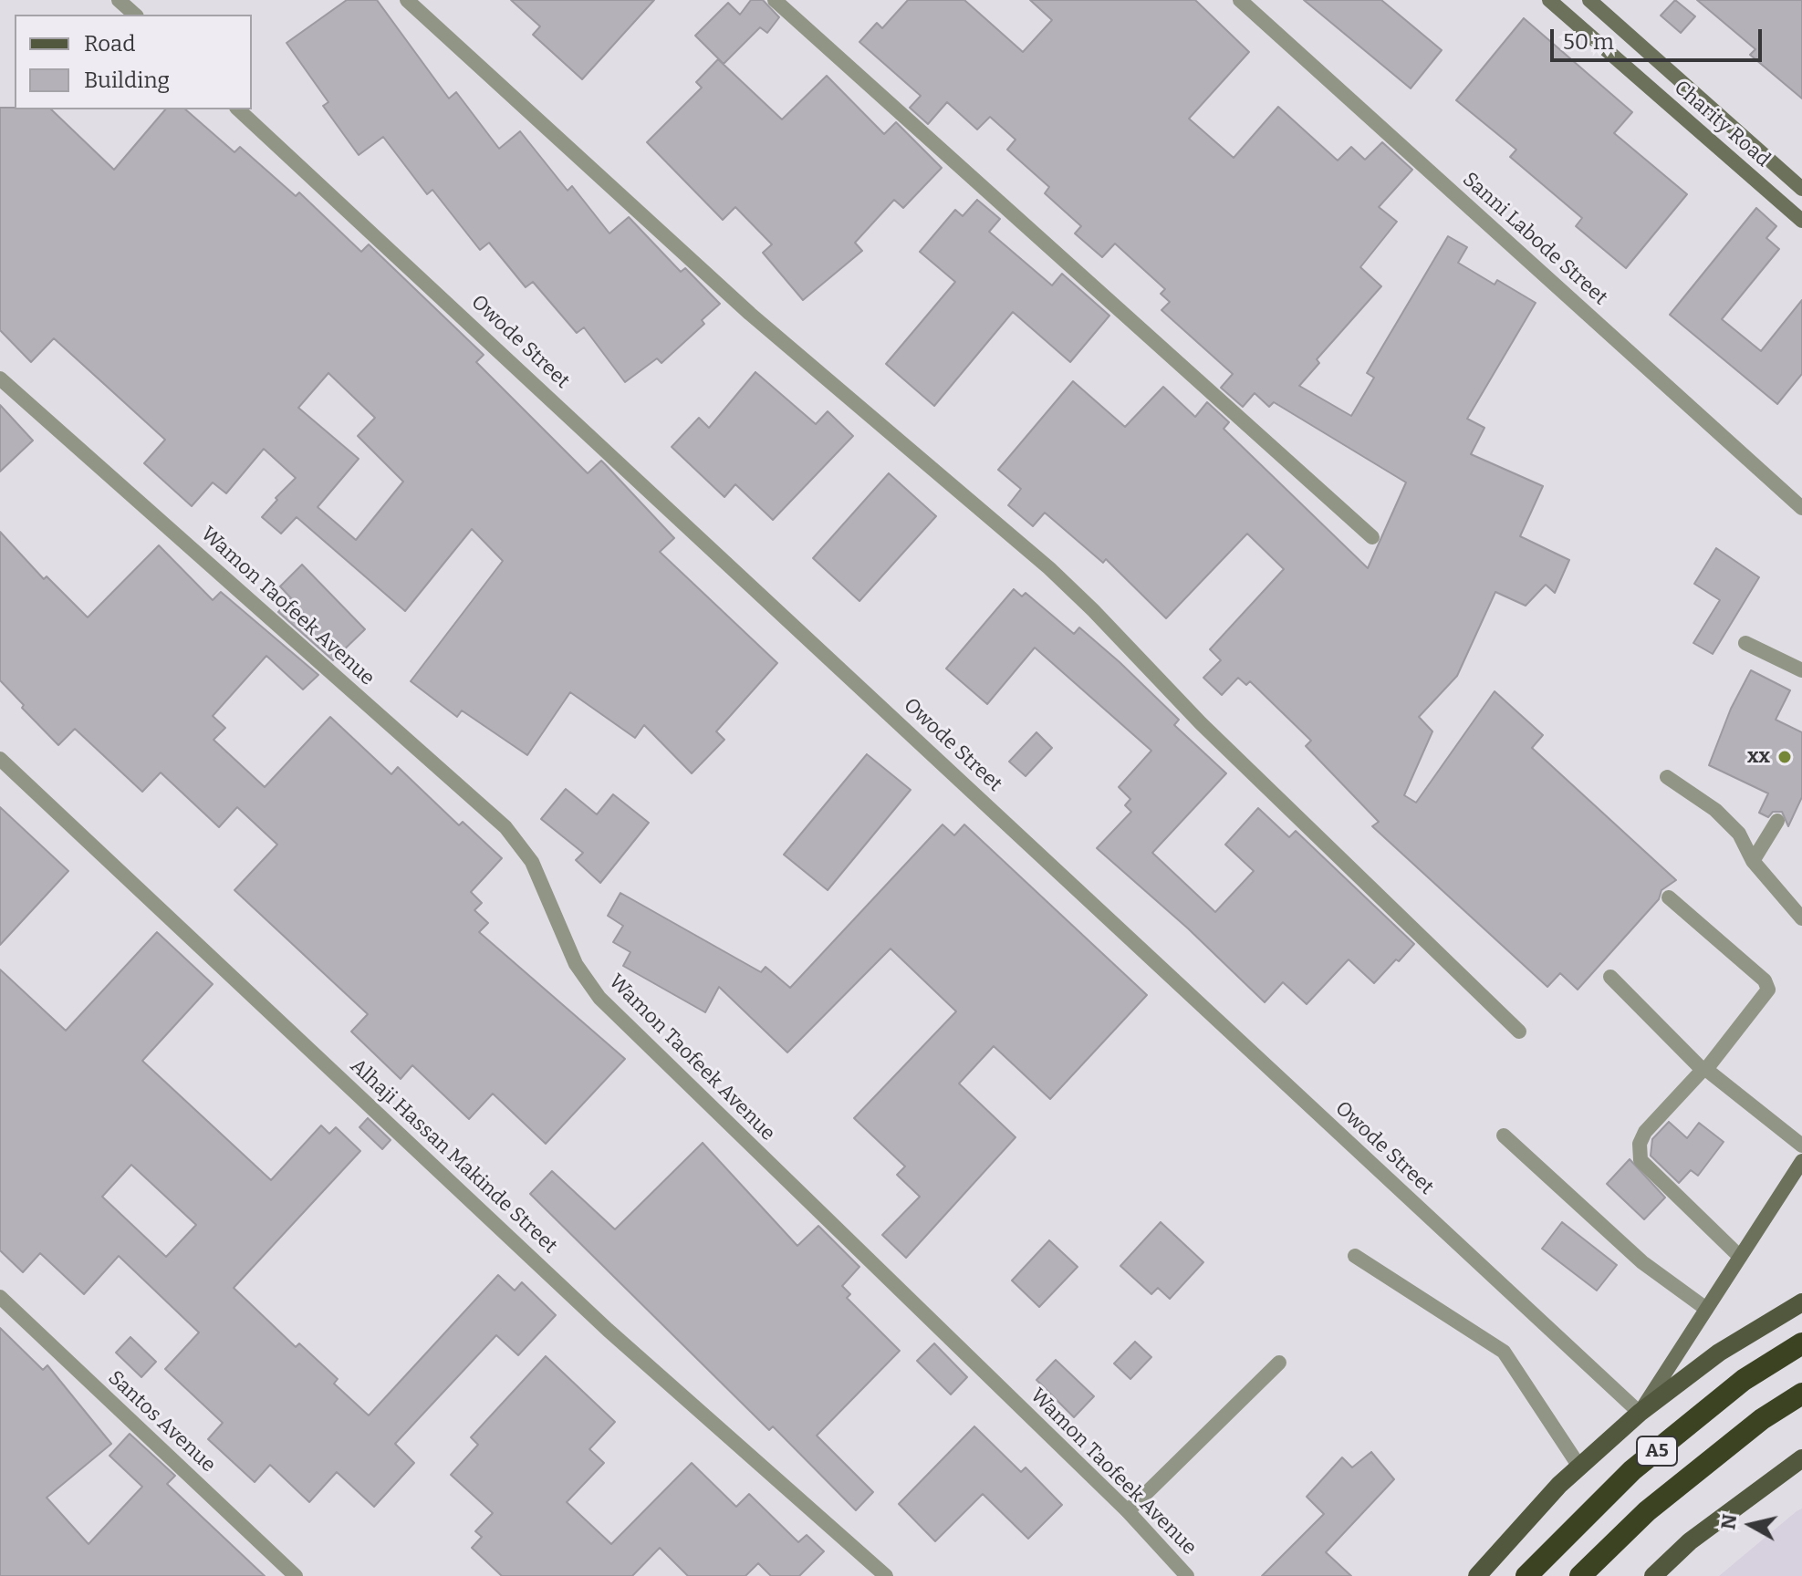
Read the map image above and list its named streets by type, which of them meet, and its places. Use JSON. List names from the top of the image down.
{
  "streets": {
    "highway": ["A5"],
    "street": [
      "Charity Road",
      "Sanni Labode Street",
      "Owode Street",
      "Wamon Taofeek Avenue",
      "Alhaji Hassan Makinde Street",
      "Santos Avenue"
    ]
  },
  "places": ["xx"],
  "legend": ["Road", "Building"],
  "scale_bar": "50 m",
  "north": "left"
}
